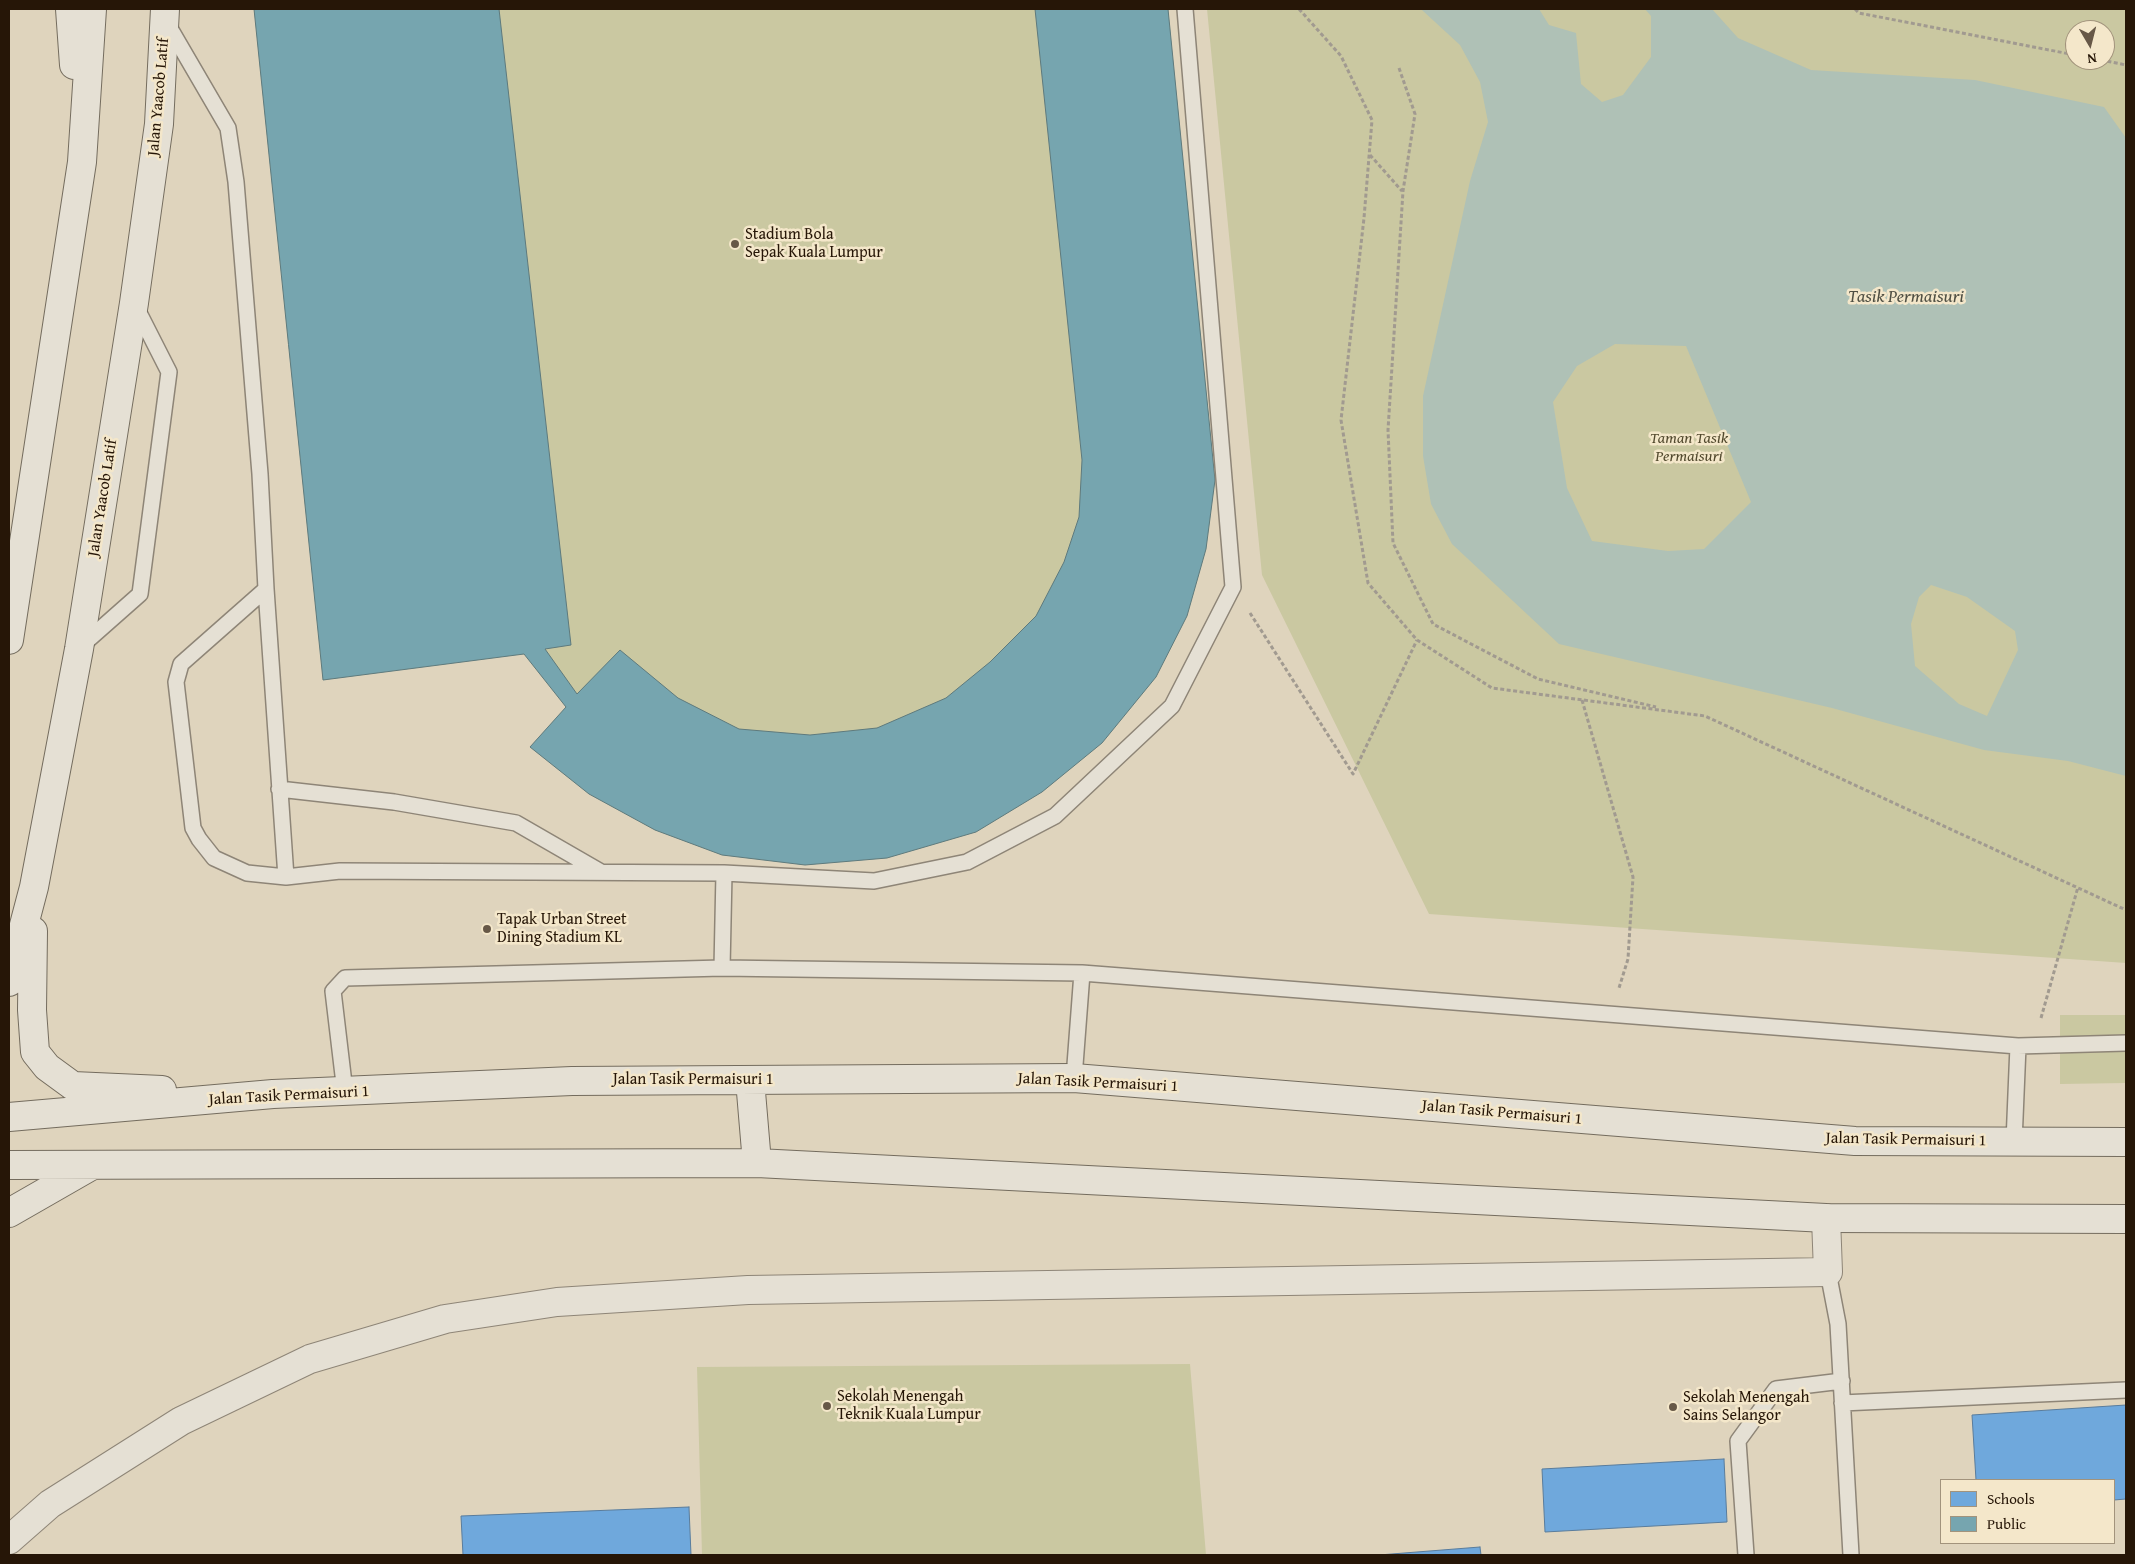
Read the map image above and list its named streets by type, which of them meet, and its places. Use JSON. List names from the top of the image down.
{
  "streets": {
    "main road": ["Jalan Yaacob Latif", "Jalan Tasik Permaisuri 1"]
  },
  "water": ["Tasik Permaisuri"],
  "parks": ["Taman Tasik Permaisuri"],
  "places": [
    "Stadium Bola Sepak Kuala Lumpur",
    "Tapak Urban Street Dining Stadium KL",
    "Sekolah Menengah Teknik Kuala Lumpur",
    "Sekolah Menengah Sains Selangor"
  ],
  "legend": ["Schools", "Public"],
  "north": "bottom"
}
